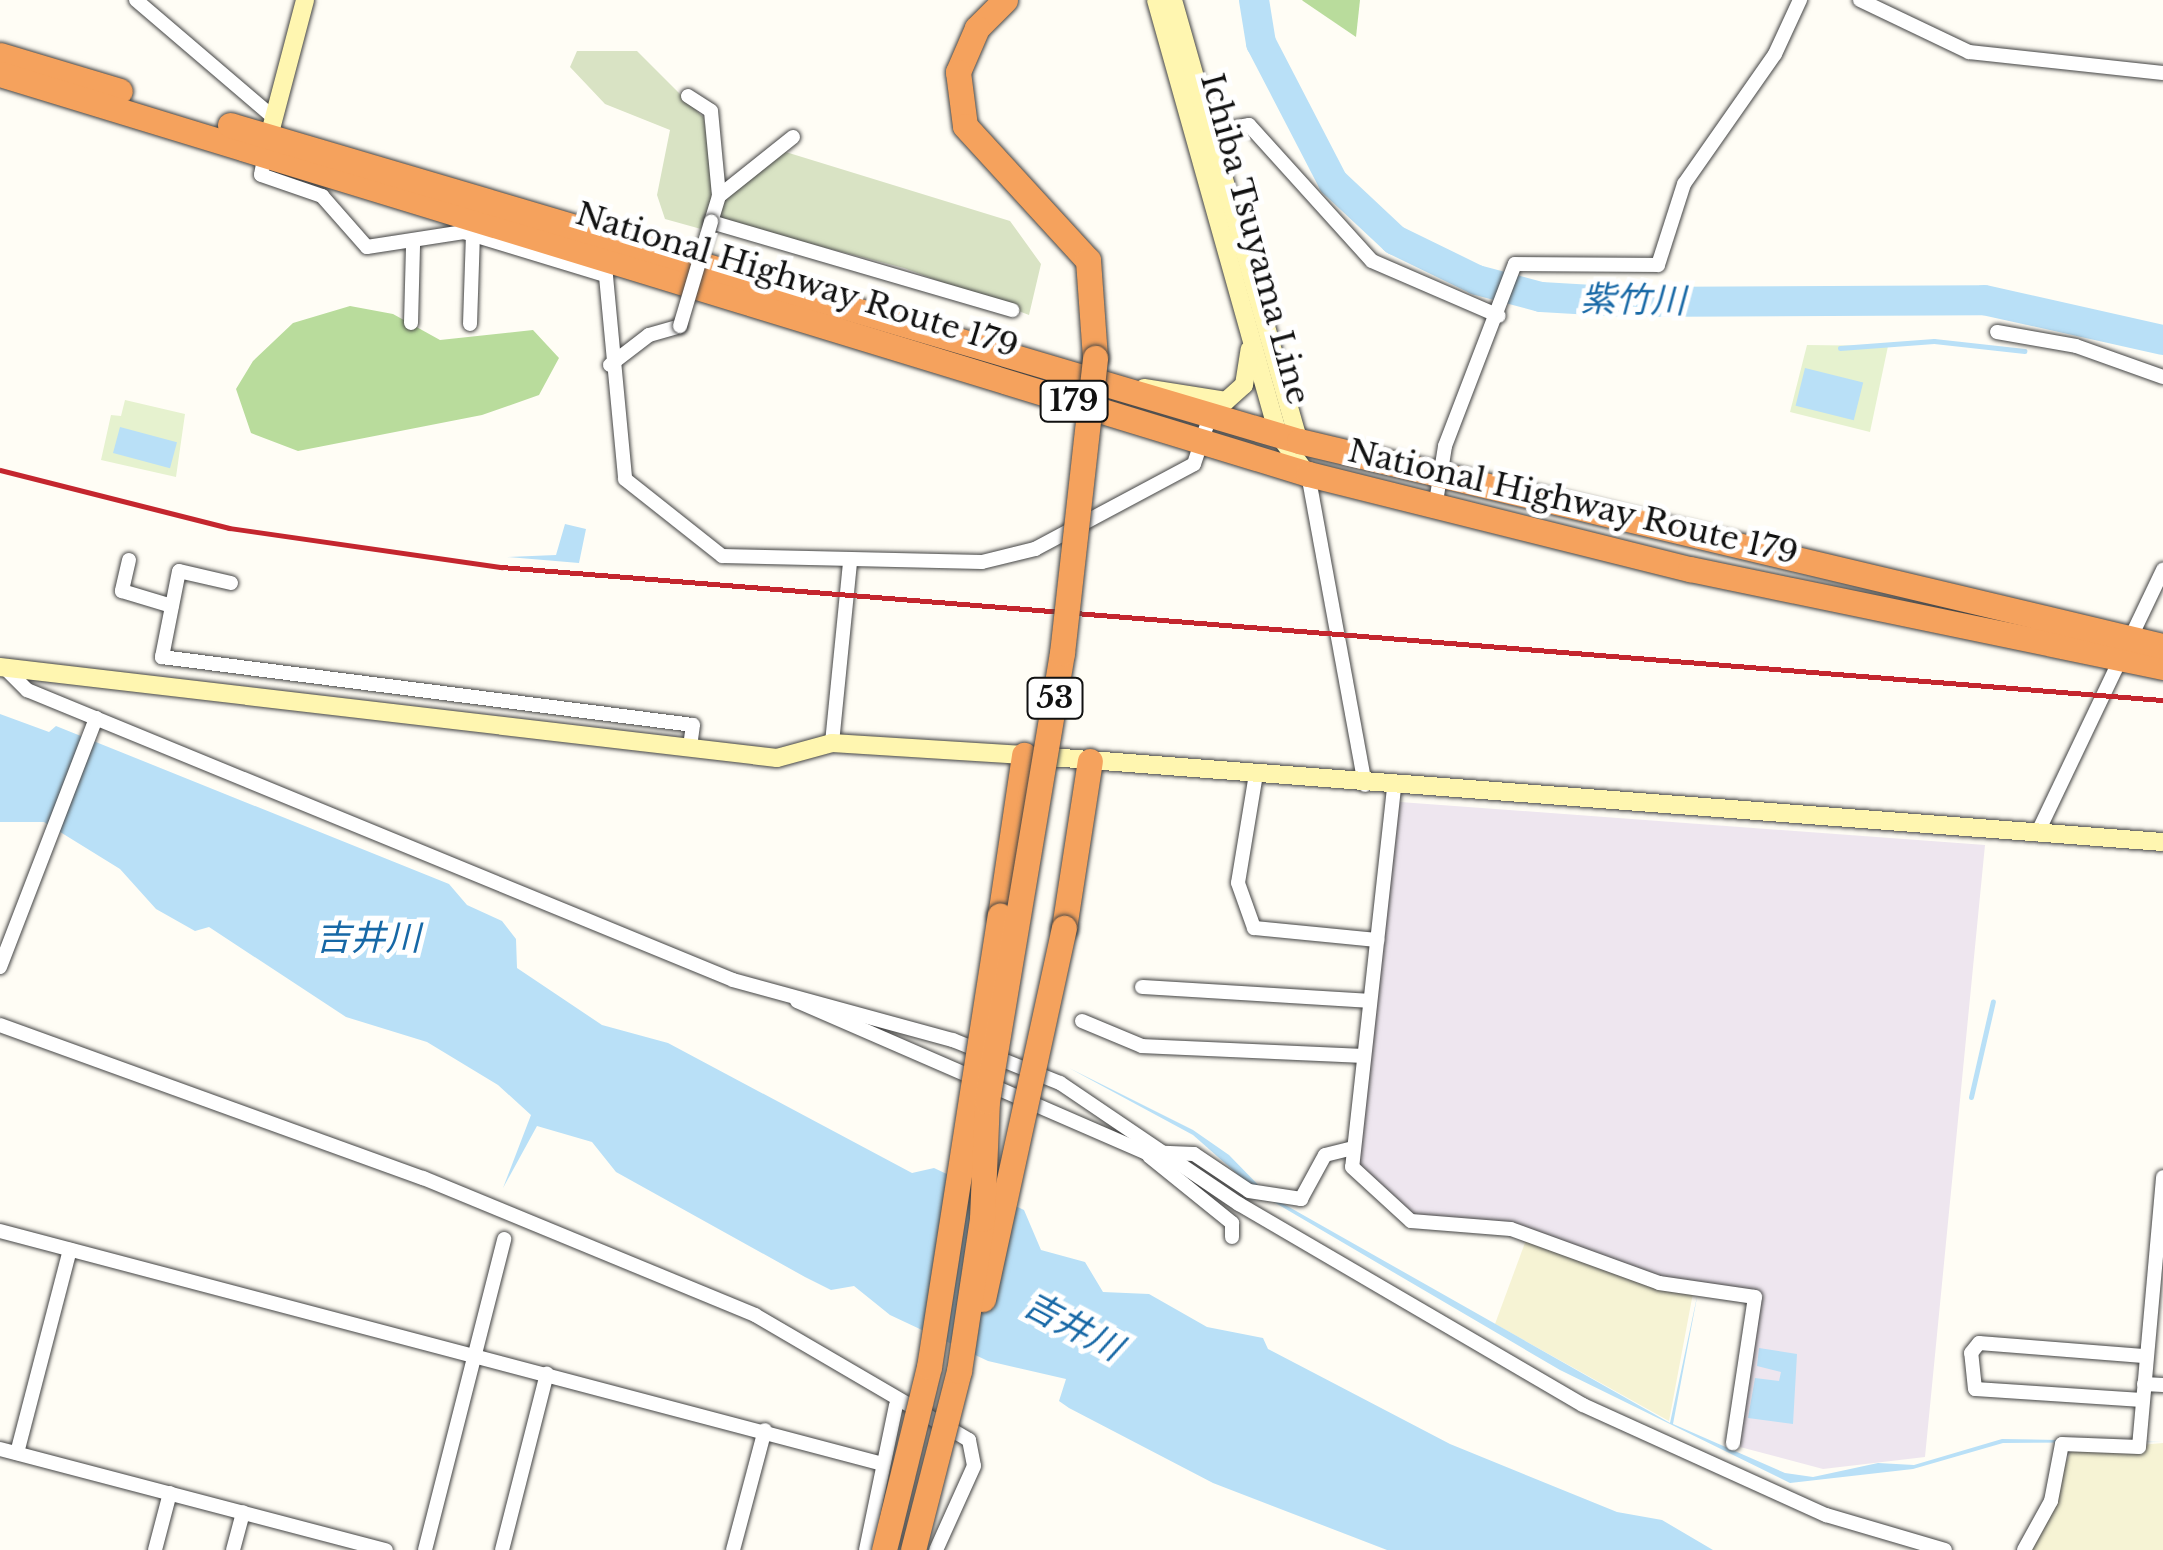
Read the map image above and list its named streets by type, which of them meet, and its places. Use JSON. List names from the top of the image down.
{
  "streets": {
    "highway": ["National Highway Route 179", "179", "53"],
    "street": ["Ichiba Tsuyama Line"]
  },
  "crossings": [
    ["Ichiba Tsuyama Line", "National Highway Route 179"]
  ],
  "water": ["紫竹川", "吉井川"]
}
